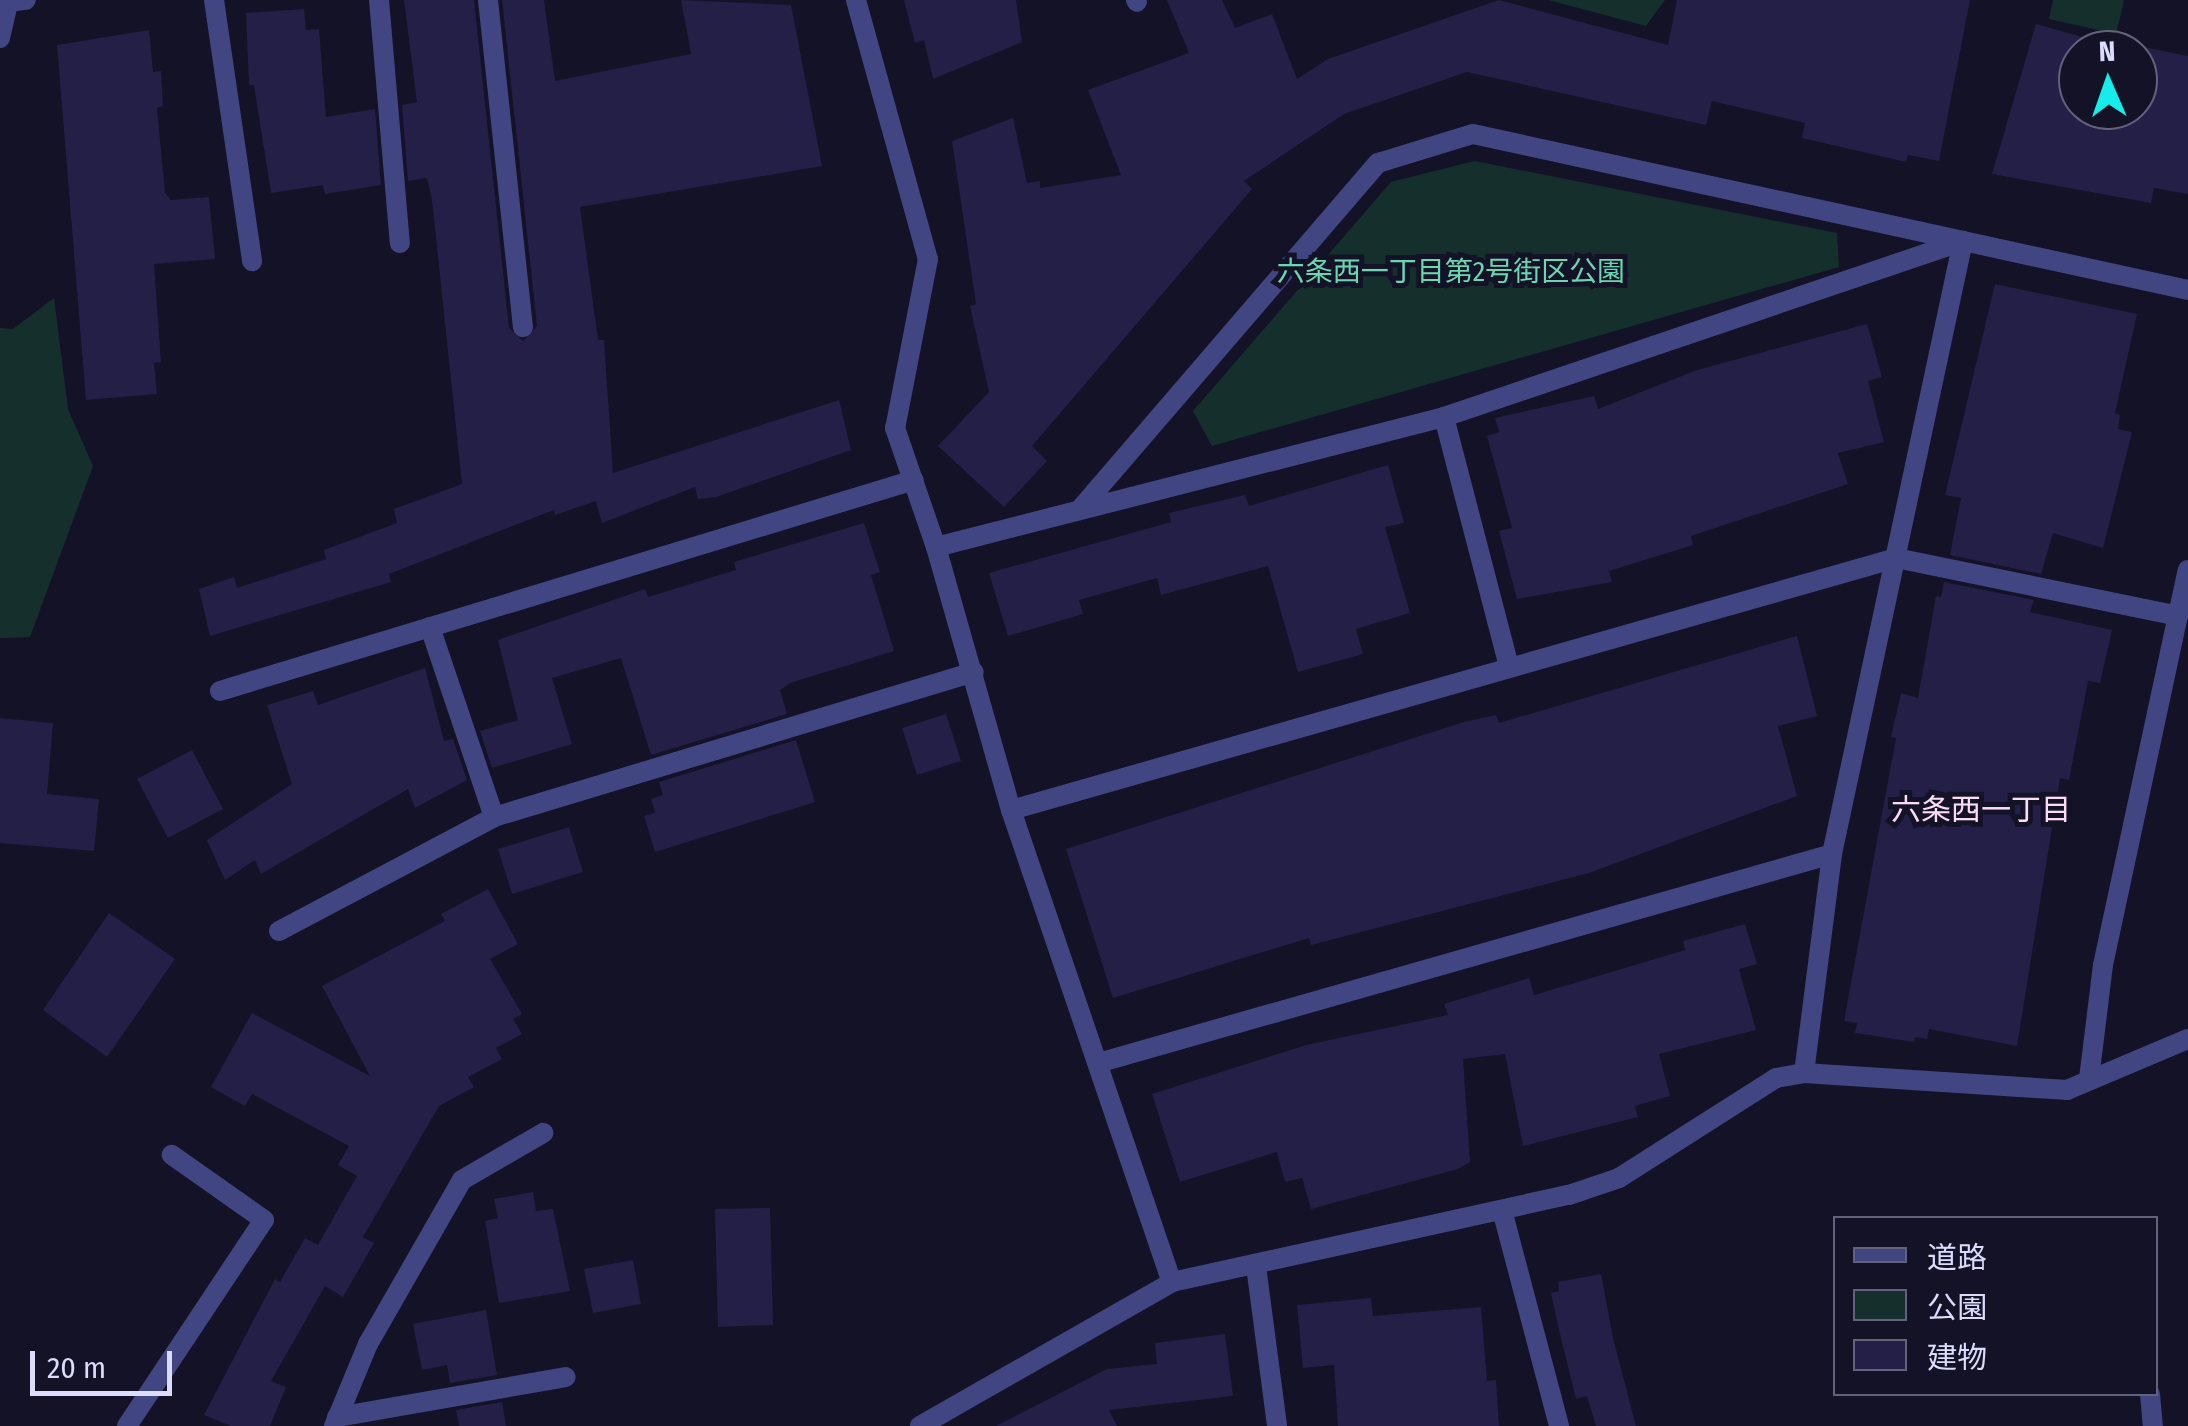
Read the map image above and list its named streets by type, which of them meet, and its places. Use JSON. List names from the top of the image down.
{
  "districts": ["六条西一丁目"],
  "parks": ["六条西一丁目第2号街区公園"],
  "legend": ["道路", "公園", "建物"],
  "scale_bar": "20 m",
  "north": "top"
}
